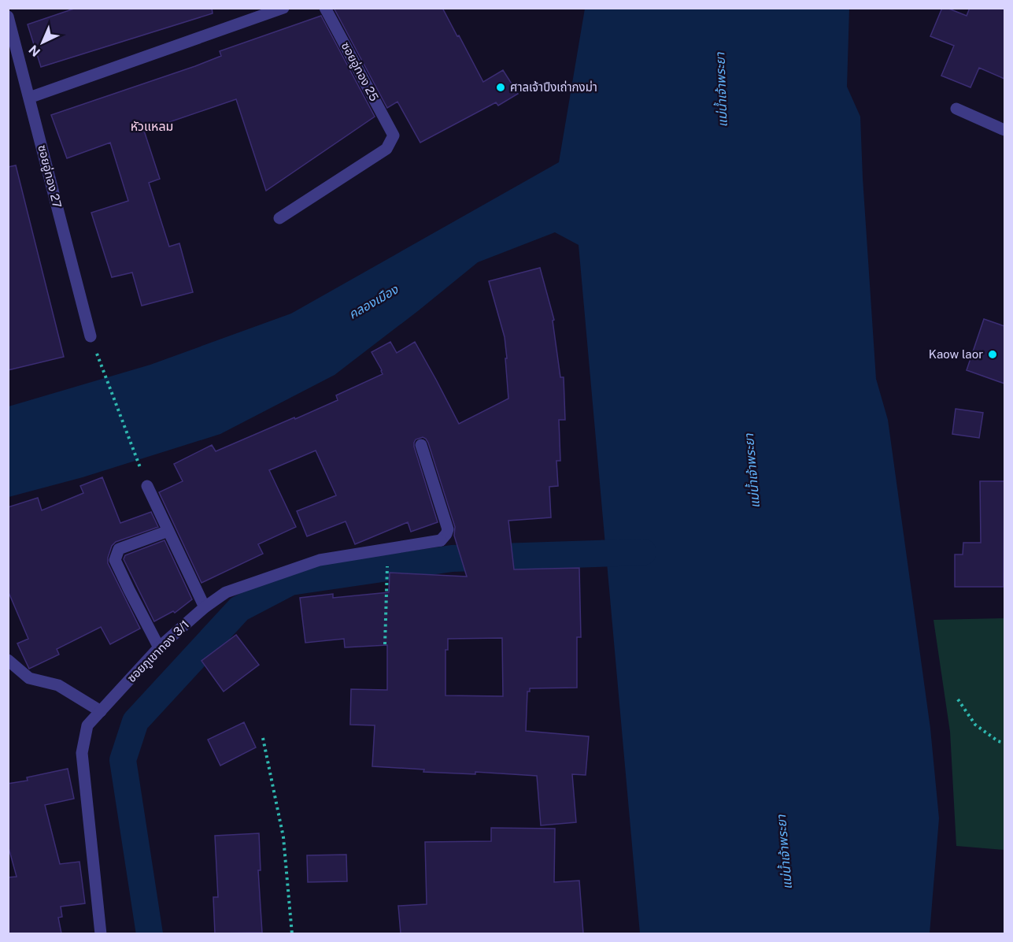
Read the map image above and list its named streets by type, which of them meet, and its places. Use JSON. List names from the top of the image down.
{
  "streets": {
    "street": ["ซอยอู่ทอง 25", "ซอยอู่ทอง 27", "ซอยภูเขาทอง 3/1"]
  },
  "districts": ["หัวแหลม"],
  "water": ["แม่น้ำเจ้าพระยา", "คลองเมือง"],
  "places": ["ศาลเจ้าปึงเถ่ากงม่า", "Kaow laor"],
  "north": "bottom left"
}
